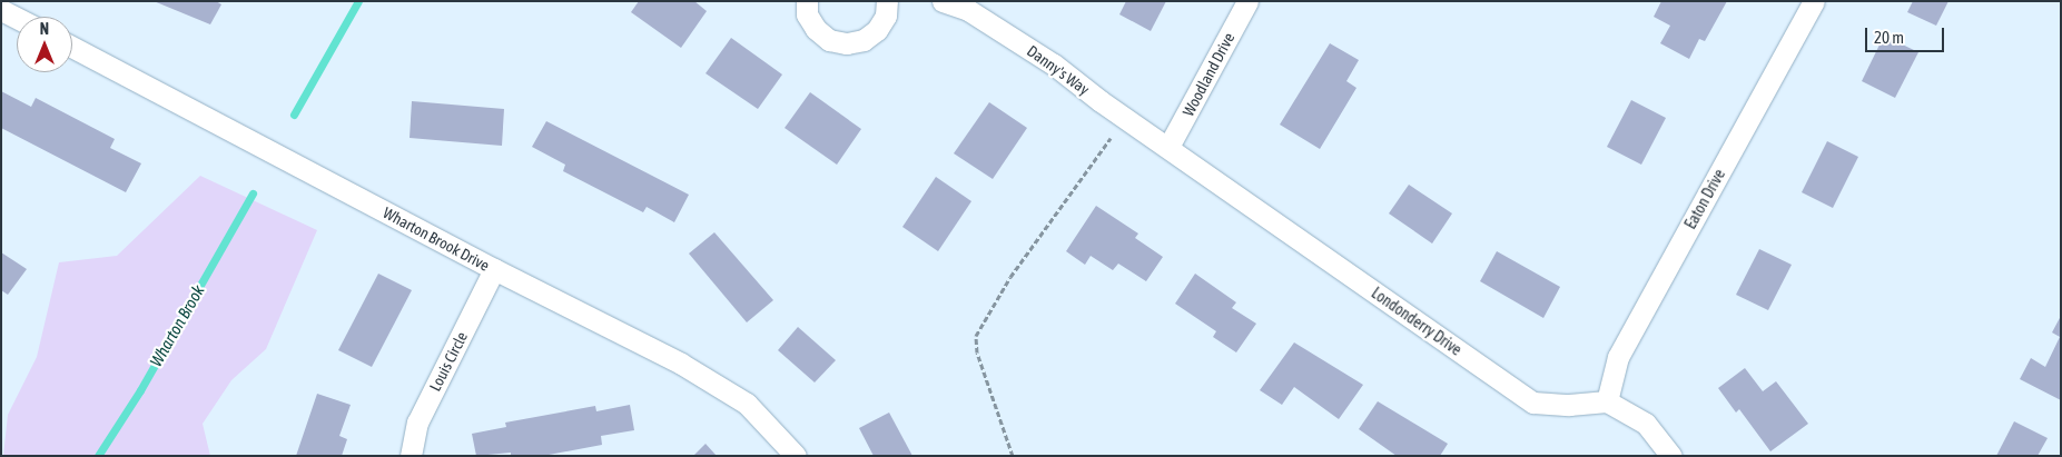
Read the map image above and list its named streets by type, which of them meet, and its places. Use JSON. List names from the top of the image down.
{
  "streets": {
    "street": [
      "Danny's Way",
      "Woodland Drive",
      "Eaton Drive",
      "Wharton Brook Drive",
      "Londonderry Drive",
      "Louis Circle"
    ]
  },
  "crossings": [
    ["Danny's Way", "Woodland Drive"],
    ["Danny's Way", "Londonderry Drive"],
    ["Woodland Drive", "Londonderry Drive"],
    ["Eaton Drive", "Londonderry Drive"],
    ["Wharton Brook Drive", "Louis Circle"]
  ],
  "water": ["Wharton Brook"],
  "scale_bar": "20 m",
  "north": "top"
}
